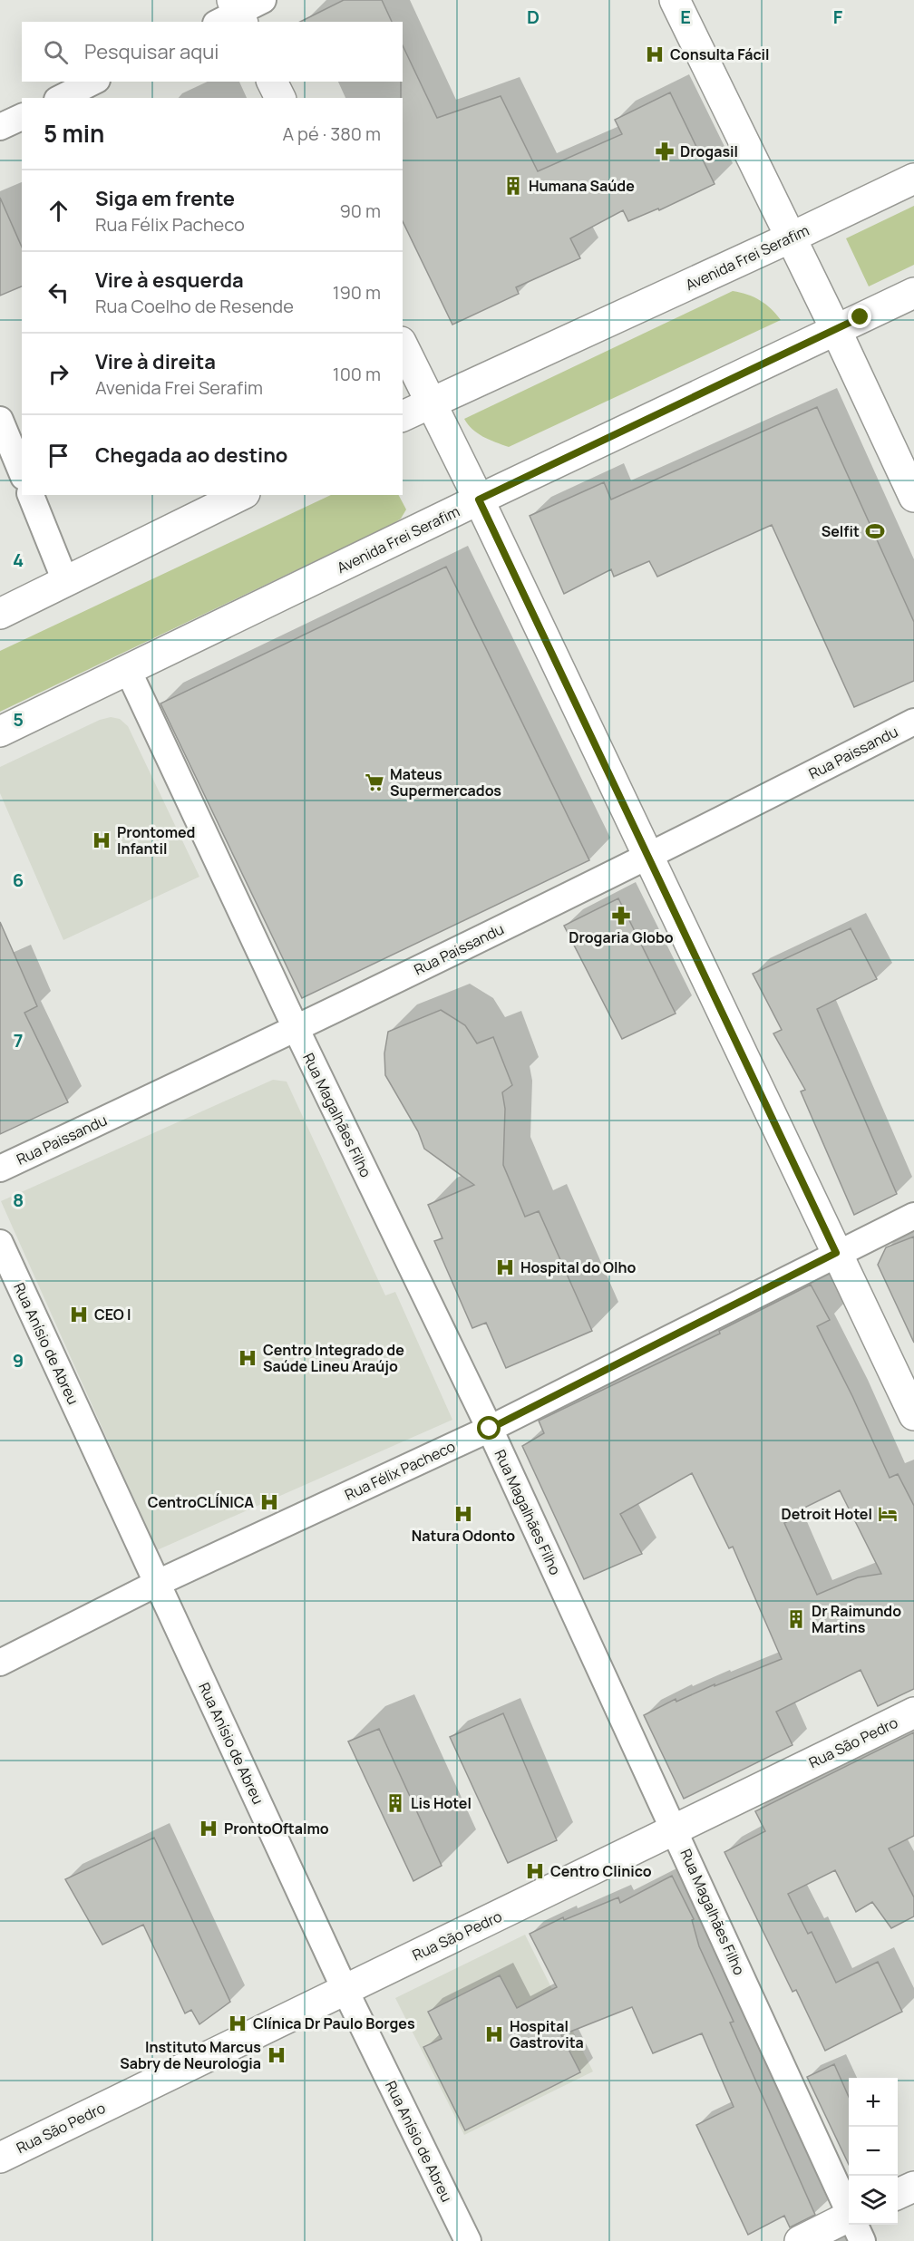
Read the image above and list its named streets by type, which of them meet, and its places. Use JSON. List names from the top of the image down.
{
  "streets": {
    "main road": ["Avenida Frei Serafim", "Rua São Pedro"],
    "street": [
      "Rua Paissandu",
      "Rua Magalhães Filho",
      "Rua Anísio de Abreu",
      "Rua Félix Pacheco"
    ]
  },
  "crossings": [
    ["Avenida Frei Serafim", "Rua Magalhães Filho"],
    ["Rua Paissandu", "Rua Magalhães Filho"],
    ["Rua Magalhães Filho", "Rua Félix Pacheco"],
    ["Rua Magalhães Filho", "Rua São Pedro"],
    ["Rua Anísio de Abreu", "Rua Félix Pacheco"],
    ["Rua Anísio de Abreu", "Rua São Pedro"]
  ],
  "places": {
    "hospital": [
      "Consulta Fácil",
      "Prontomed Infantil",
      "Hospital do Olho",
      "CEO I",
      "Centro Integrado de Saúde Lineu Araújo",
      "CentroCLÍNICA",
      "Natura Odonto",
      "ProntoOftalmo",
      "Centro Clinico",
      "Clínica Dr Paulo Borges",
      "Hospital Gastrovita",
      "Instituto Marcus Sabry de Neurologia"
    ],
    "pharmacy": ["Drogasil", "Drogaria Globo"],
    "building": ["Humana Saúde", "Dr Raimundo Martins", "Lis Hotel"],
    "sports": ["Selfit"],
    "supermarket": ["Mateus Supermercados"],
    "hotel": ["Detroit Hotel"]
  },
  "page": {
    "search": "Pesquisar aqui",
    "heading": ["5 min", "A pé · 380 m"],
    "list": [
      ["Siga em frente", "Rua Félix Pacheco", "90 m"],
      ["Vire à esquerda", "Rua Coelho de Resende", "190 m"],
      ["Vire à direita", "Avenida Frei Serafim", "100 m"],
      "Chegada ao destino"
    ],
    "map_buttons": ["+", "−"]
  },
  "grid": {
    "columns": ["D", "E", "F"],
    "rows": [
      "4",
      "5",
      "6",
      "7",
      "8",
      "9"
    ]
  }
}
